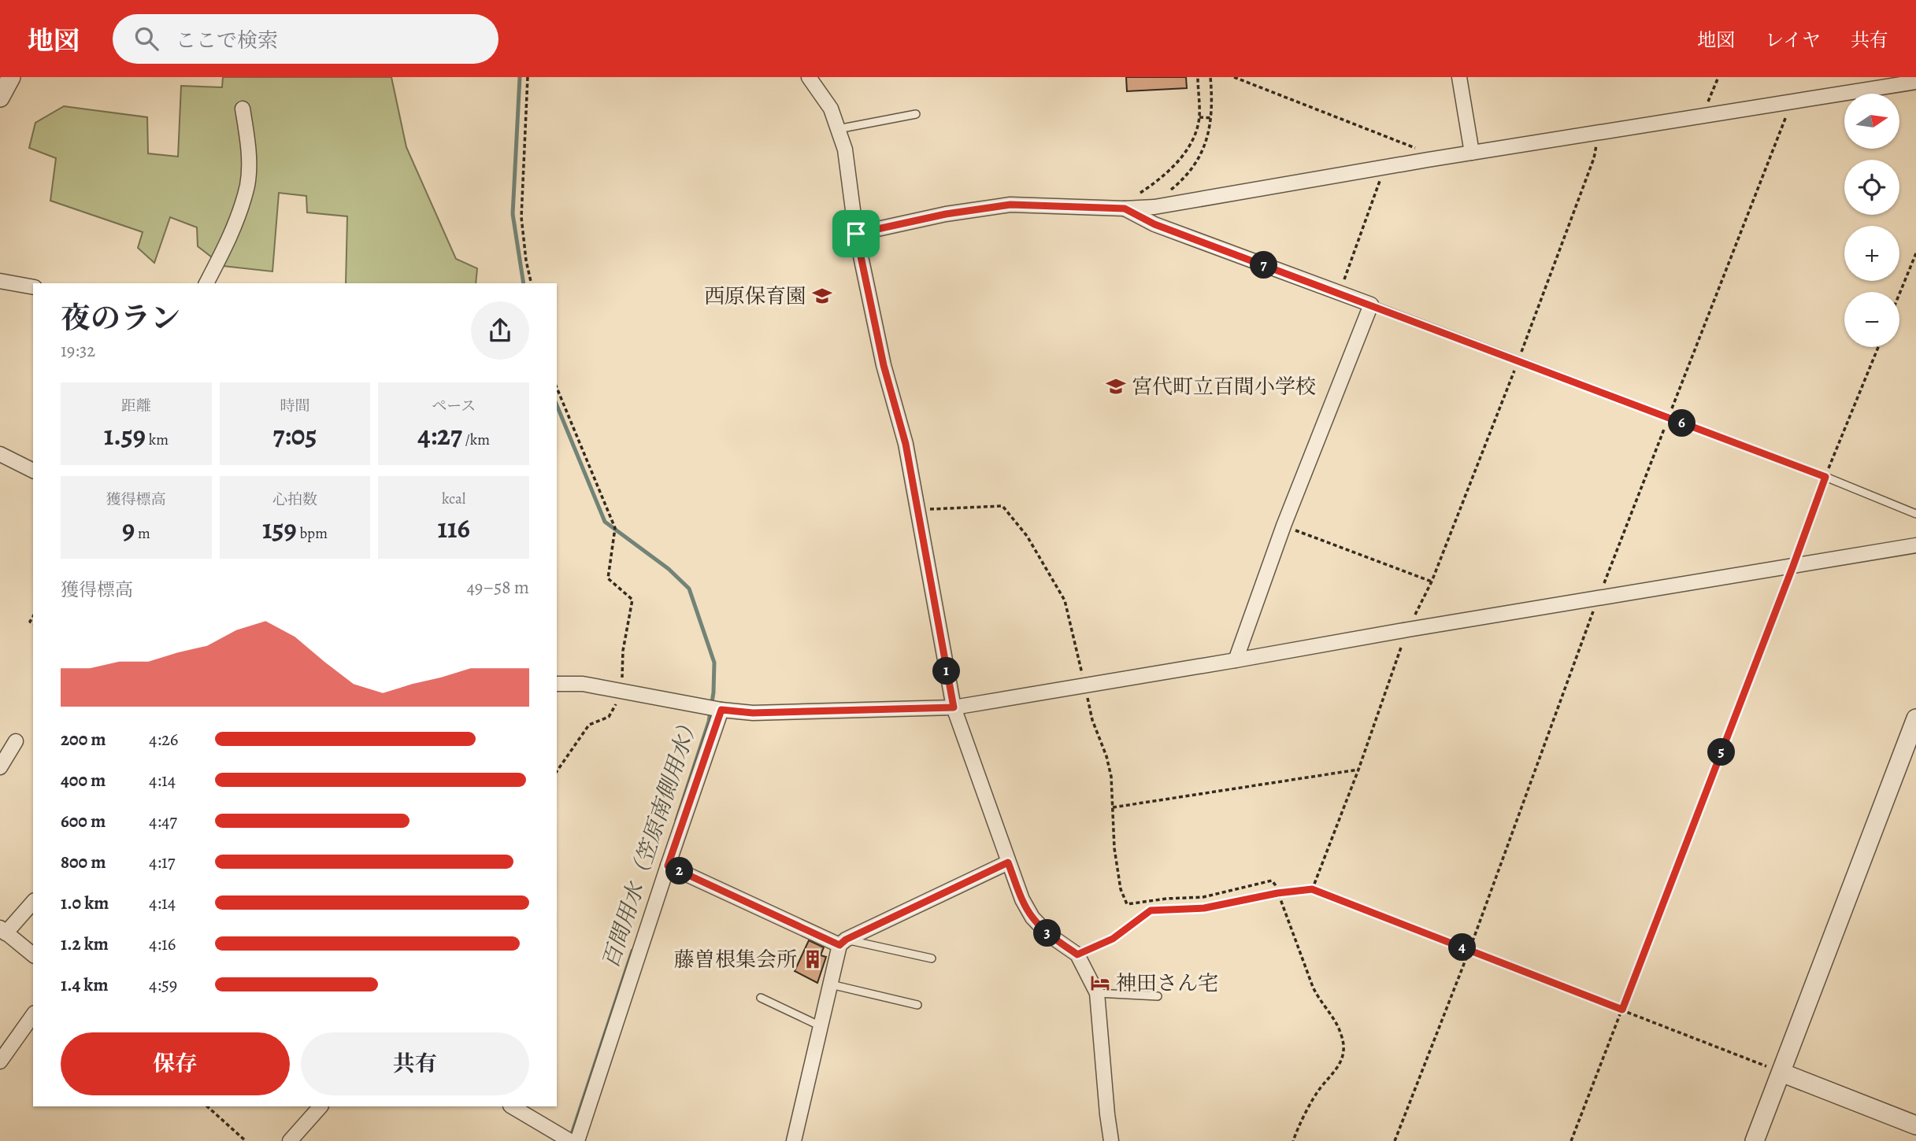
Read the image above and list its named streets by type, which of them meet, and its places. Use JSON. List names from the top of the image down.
{
  "water": ["百間用水（笠原南側用水）"],
  "places": {
    "school or university": ["西原保育園", "宮代町立百間小学校"],
    "building": ["藤曽根集会所"],
    "hotel": ["神田さん宅"]
  },
  "north": "right",
  "page": {
    "header": "地図",
    "search": "ここで検索",
    "nav": ["地図", "レイヤ", "共有"],
    "map_buttons": ["+", "−"],
    "pins": [
      "7",
      "6",
      "1",
      "5",
      "2",
      "3",
      "4"
    ],
    "heading": ["夜のラン", "19:32"],
    "stats": [
      ["距離", "1.59 km"],
      ["時間", "7:05"],
      ["ペース", "4:27 /km"],
      ["獲得標高", "9 m"],
      ["心拍数", "159 bpm"],
      ["kcal", "116"]
    ],
    "chart": ["獲得標高", "49–58 m"],
    "list": [
      {
        "name": "200 m",
        "note": "4:26"
      },
      {
        "name": "400 m",
        "note": "4:14"
      },
      {
        "name": "600 m",
        "note": "4:47"
      },
      {
        "name": "800 m",
        "note": "4:17"
      },
      {
        "name": "1.0 km",
        "note": "4:14"
      },
      {
        "name": "1.2 km",
        "note": "4:16"
      },
      {
        "name": "1.4 km",
        "note": "4:59"
      }
    ],
    "buttons": ["保存", "共有"]
  }
}
